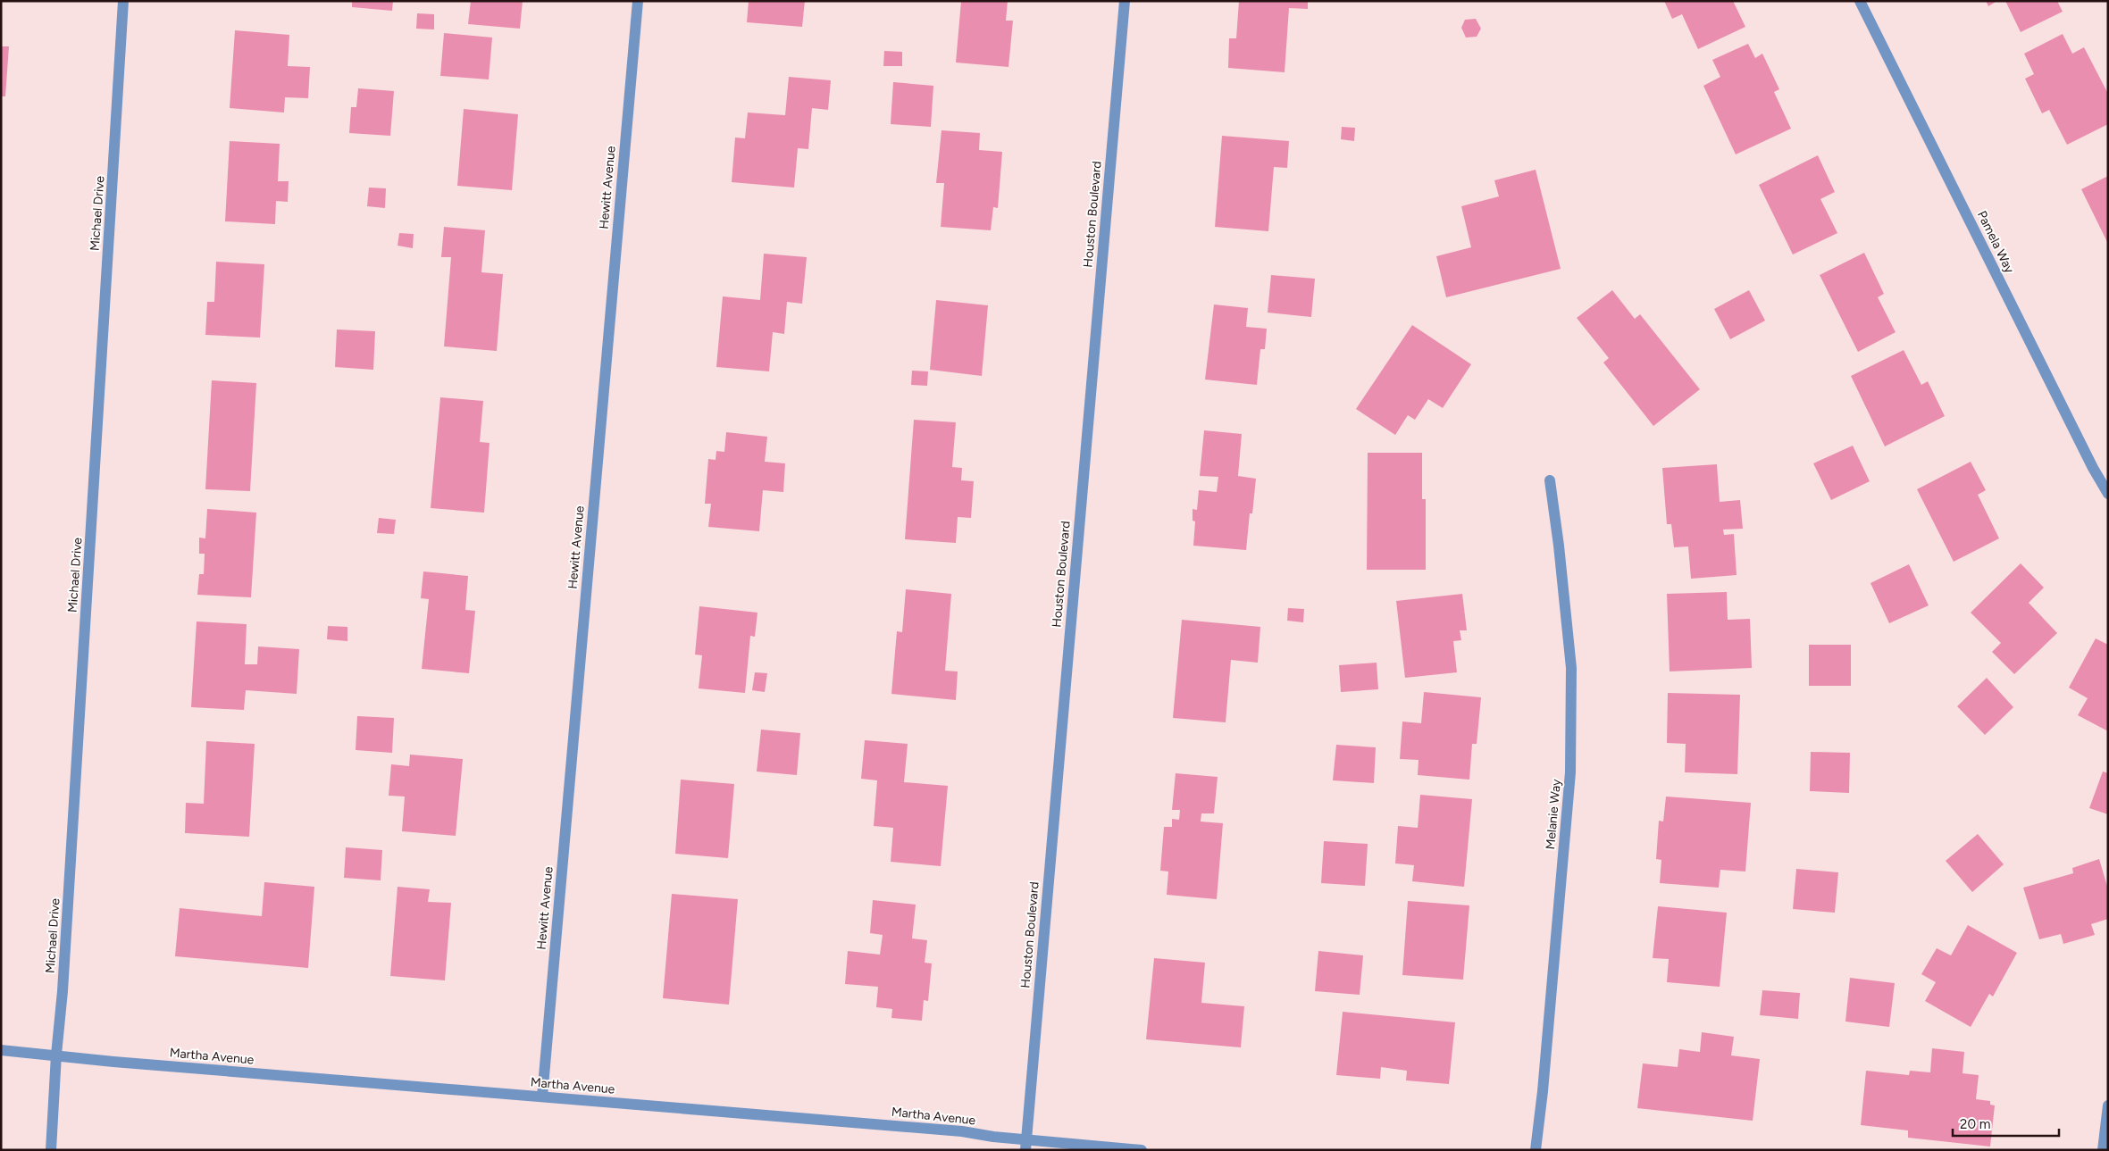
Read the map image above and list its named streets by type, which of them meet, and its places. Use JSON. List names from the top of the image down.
{
  "streets": {
    "street": [
      "Hewitt Avenue",
      "Michael Drive",
      "Houston Boulevard",
      "Pamela Way",
      "Melanie Way",
      "Martha Avenue"
    ]
  },
  "crossings": [
    ["Hewitt Avenue", "Martha Avenue"],
    ["Michael Drive", "Martha Avenue"],
    ["Houston Boulevard", "Martha Avenue"]
  ],
  "scale_bar": "20 m"
}
